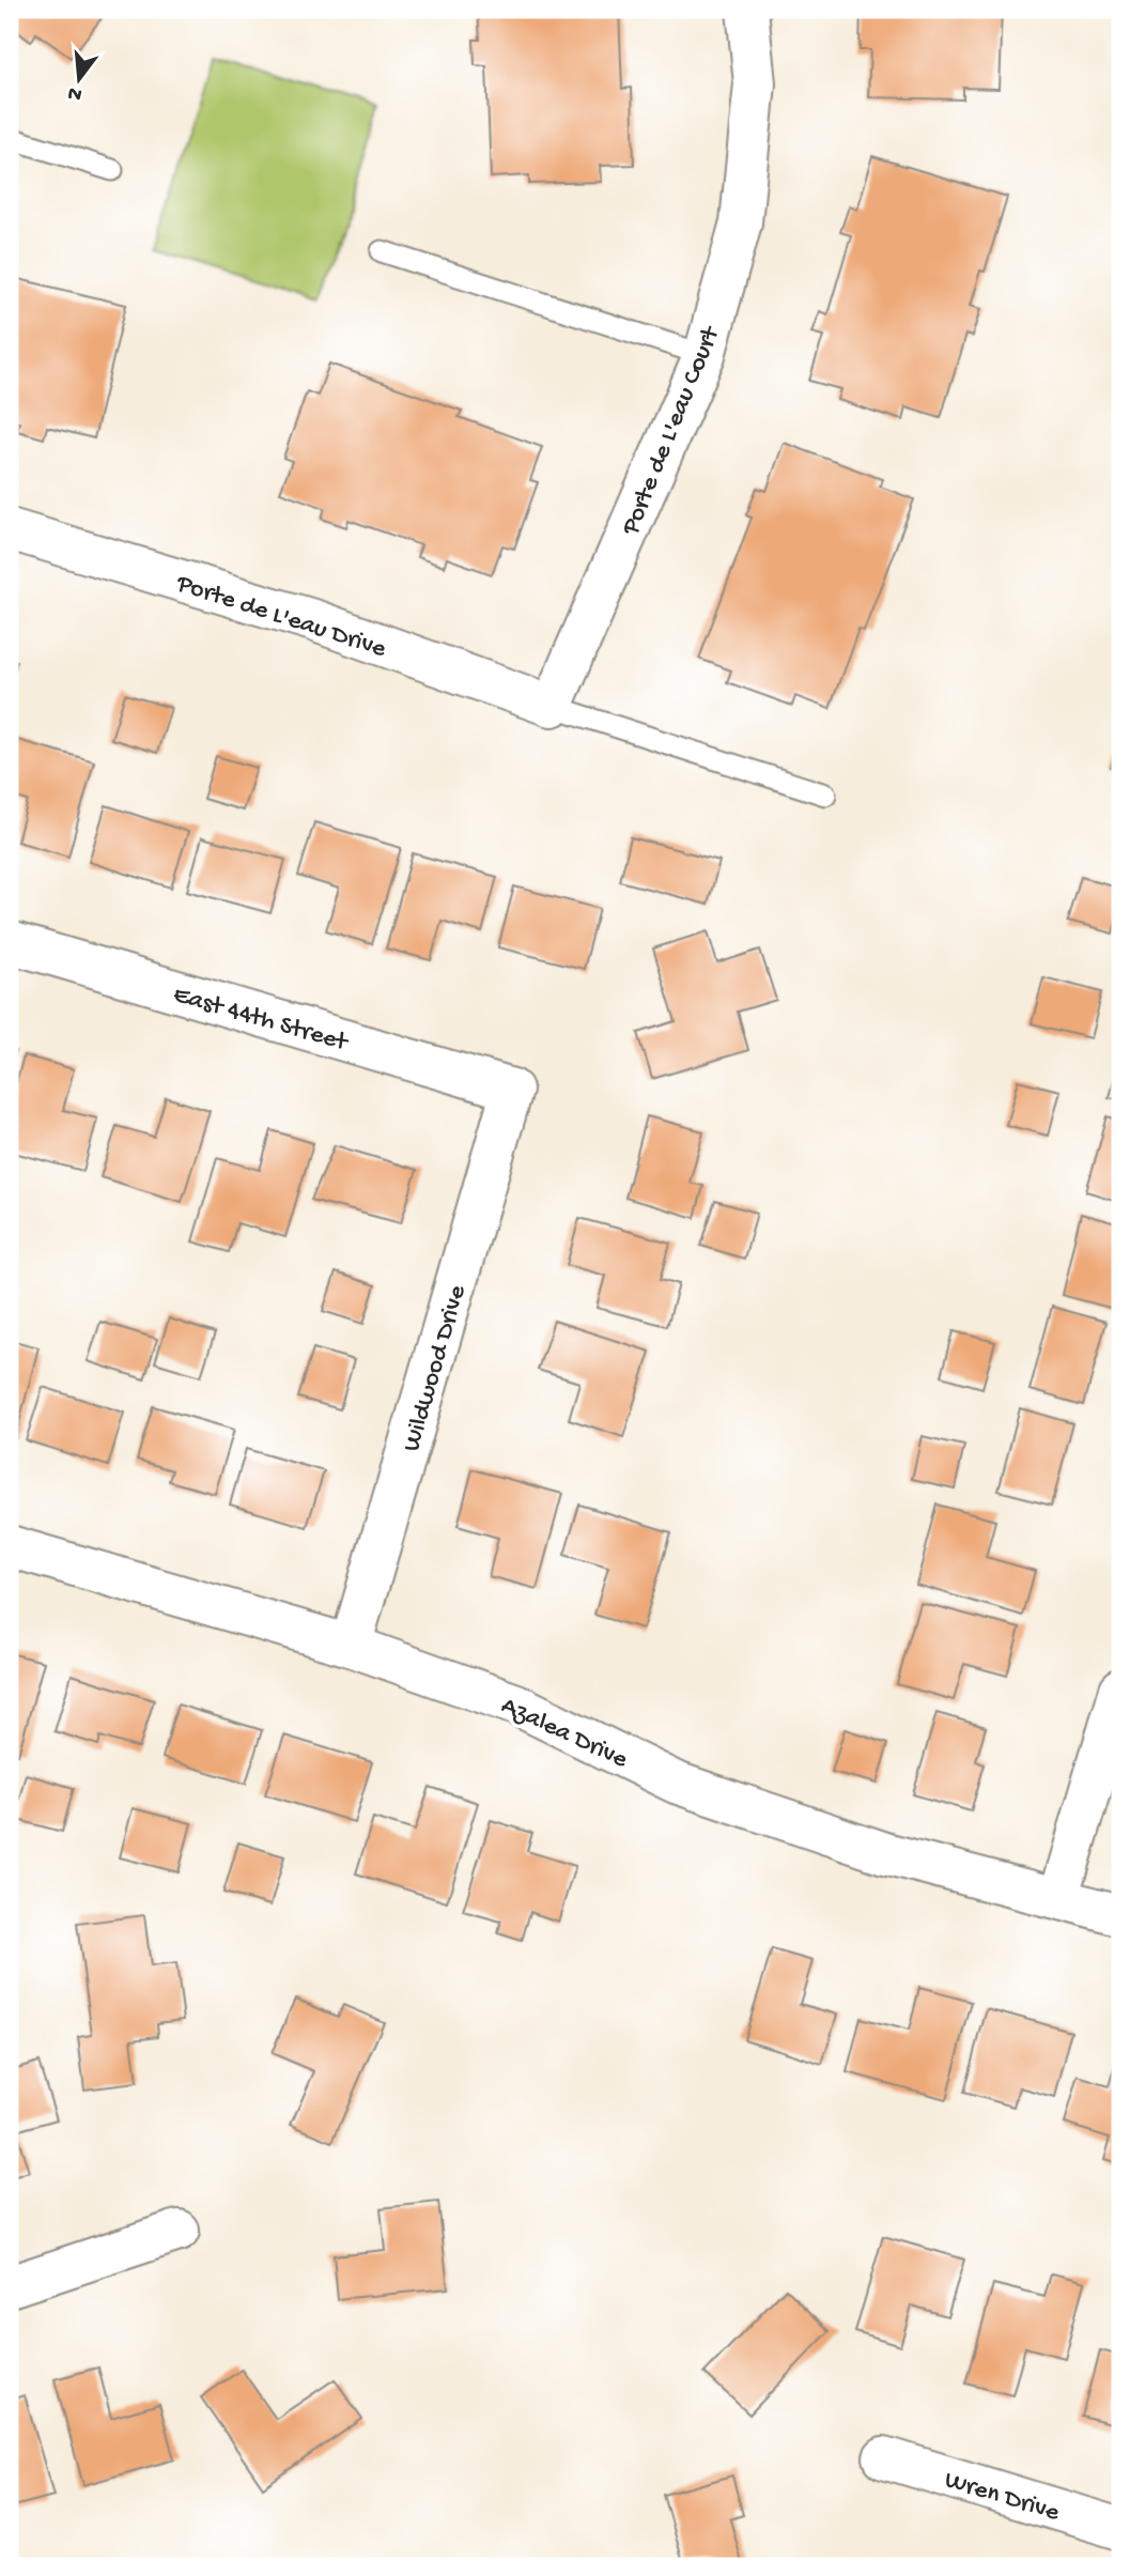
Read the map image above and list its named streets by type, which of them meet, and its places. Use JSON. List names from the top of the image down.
{
  "streets": {
    "street": [
      "Porte de L'eau Court",
      "Porte de L'eau Drive",
      "East 44th Street",
      "Wildwood Drive",
      "Azalea Drive",
      "Wren Drive"
    ]
  },
  "crossings": [
    ["Porte de L'eau Court", "Porte de L'eau Drive"],
    ["East 44th Street", "Wildwood Drive"],
    ["Wildwood Drive", "Azalea Drive"]
  ],
  "north": "bottom"
}
